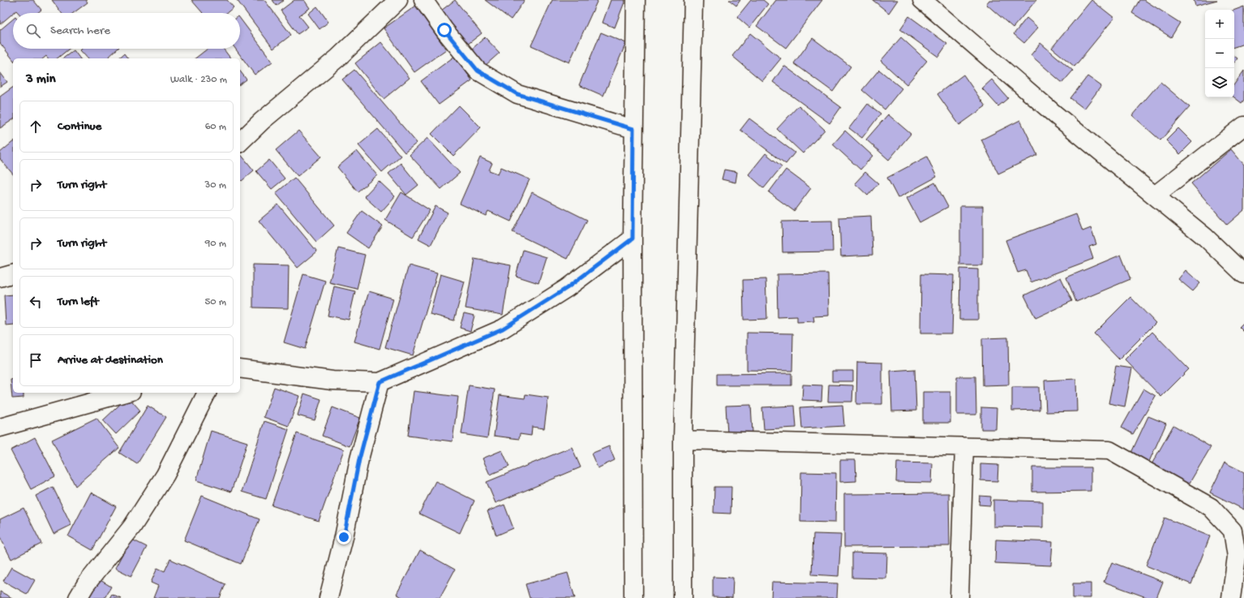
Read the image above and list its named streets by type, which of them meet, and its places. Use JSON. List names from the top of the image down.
{
  "page": {
    "map_buttons": ["+", "−"],
    "search": "Search here",
    "heading": ["3 min", "Walk · 230 m"],
    "list": [
      ["Continue", "60 m"],
      ["Turn right", "30 m"],
      ["Turn right", "90 m"],
      ["Turn left", "50 m"],
      "Arrive at destination"
    ]
  }
}
